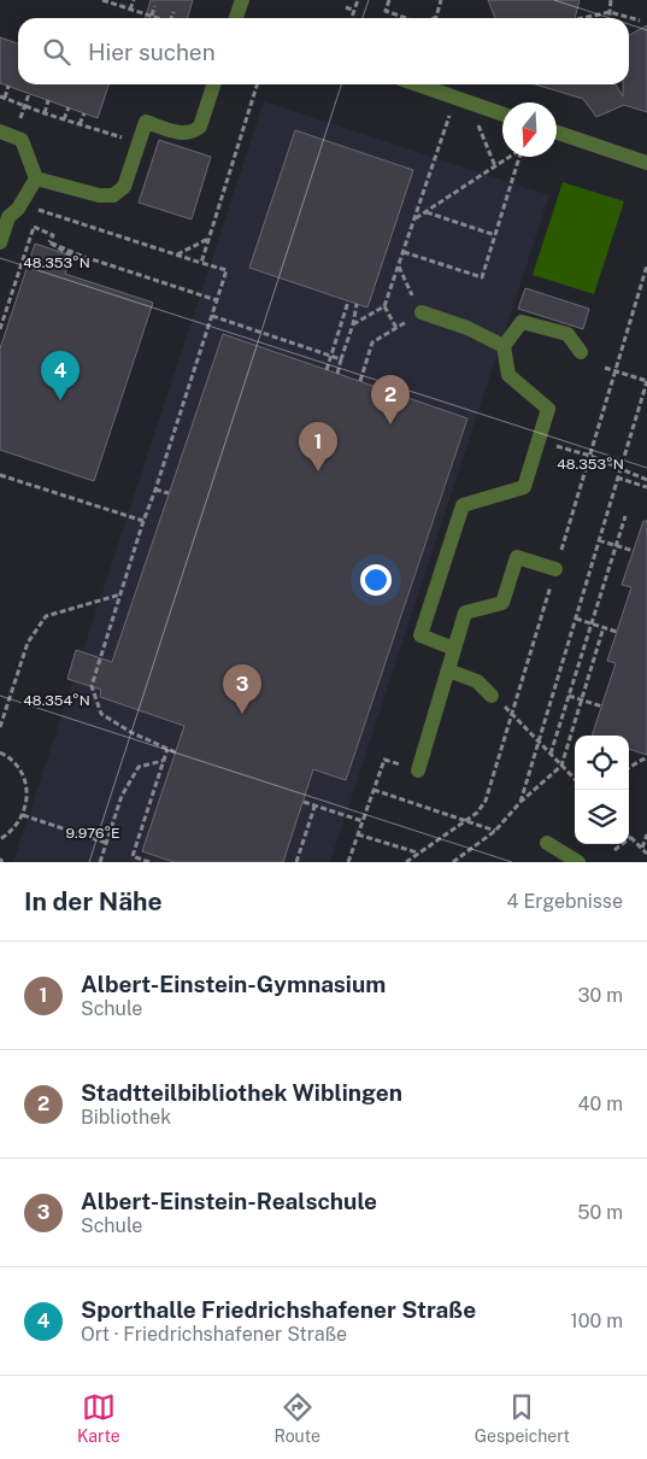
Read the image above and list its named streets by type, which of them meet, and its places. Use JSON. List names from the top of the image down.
{
  "north": "bottom",
  "page": {
    "search": "Hier suchen",
    "pins": [
      "4",
      "2",
      "1",
      "3"
    ],
    "heading": ["In der Nähe", "4 Ergebnisse"],
    "list": [
      {
        "mark": "1",
        "name": "Albert-Einstein-Gymnasium",
        "note": "Schule",
        "value": "30 m"
      },
      {
        "mark": "2",
        "name": "Stadtteilbibliothek Wiblingen",
        "note": "Bibliothek",
        "value": "40 m"
      },
      {
        "mark": "3",
        "name": "Albert-Einstein-Realschule",
        "note": "Schule",
        "value": "50 m"
      },
      {
        "mark": "4",
        "name": "Sporthalle Friedrichshafener Straße",
        "note": "Ort · Friedrichshafener Straße",
        "value": "100 m"
      }
    ],
    "nav": ["Karte", "Route", "Gespeichert"]
  },
  "coordinates": ["48.353°N", "48.354°N", "9.976°E"]
}
